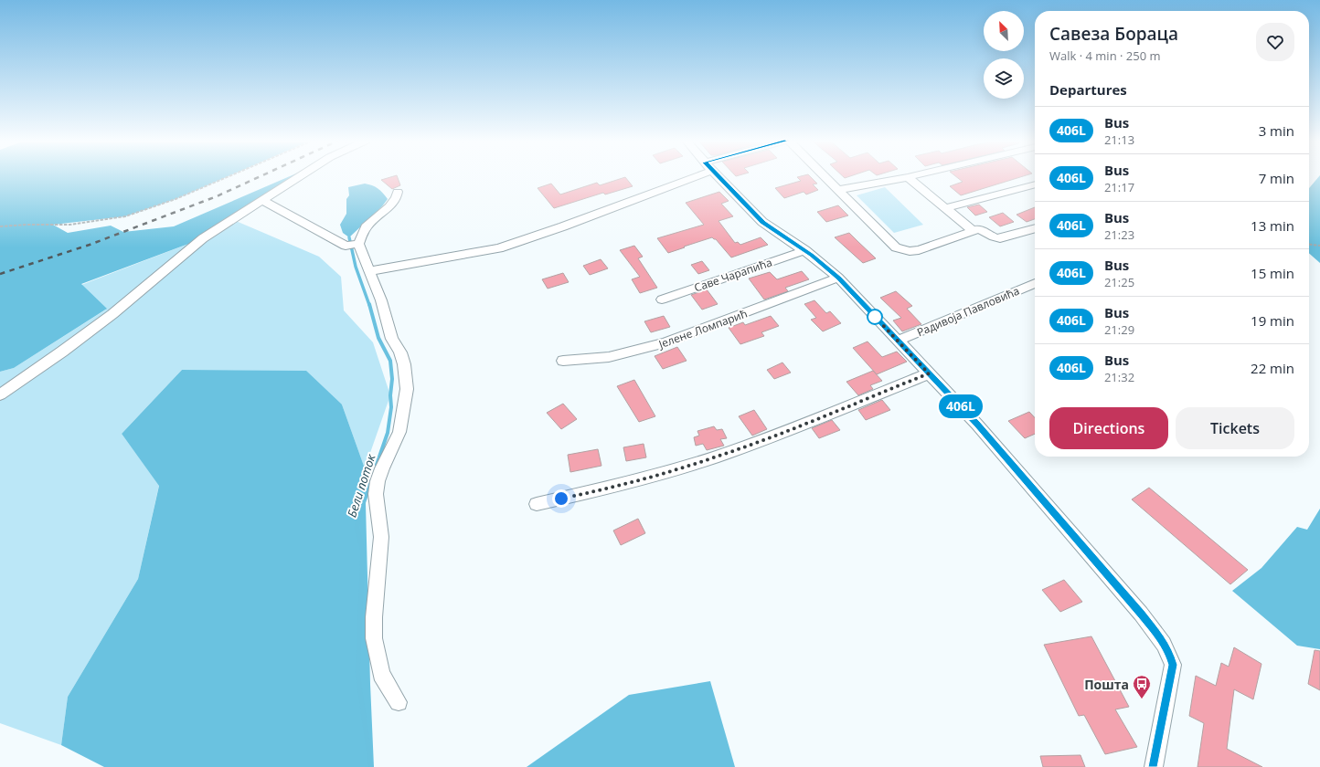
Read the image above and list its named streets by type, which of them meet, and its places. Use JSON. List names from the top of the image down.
{
  "streets": {
    "street": ["Саве Чарапића", "Радивоја Павловића", "Јелене Ломпарић"]
  },
  "water": ["Бели поток"],
  "places": {
    "bus stop": ["Пошта"]
  },
  "lines": ["bus line 406L"],
  "north": "top left",
  "page": {
    "on_map": "406L",
    "heading": [
      ["Савеза Бораца", "Walk · 4 min · 250 m"],
      "Departures"
    ],
    "list": [
      {
        "mark": "406L",
        "name": "Bus",
        "note": "21:13",
        "value": "3 min"
      },
      {
        "mark": "406L",
        "name": "Bus",
        "note": "21:17",
        "value": "7 min"
      },
      {
        "mark": "406L",
        "name": "Bus",
        "note": "21:23",
        "value": "13 min"
      },
      {
        "mark": "406L",
        "name": "Bus",
        "note": "21:25",
        "value": "15 min"
      },
      {
        "mark": "406L",
        "name": "Bus",
        "note": "21:29",
        "value": "19 min"
      },
      {
        "mark": "406L",
        "name": "Bus",
        "note": "21:32",
        "value": "22 min"
      }
    ],
    "buttons": ["Directions", "Tickets"]
  }
}
